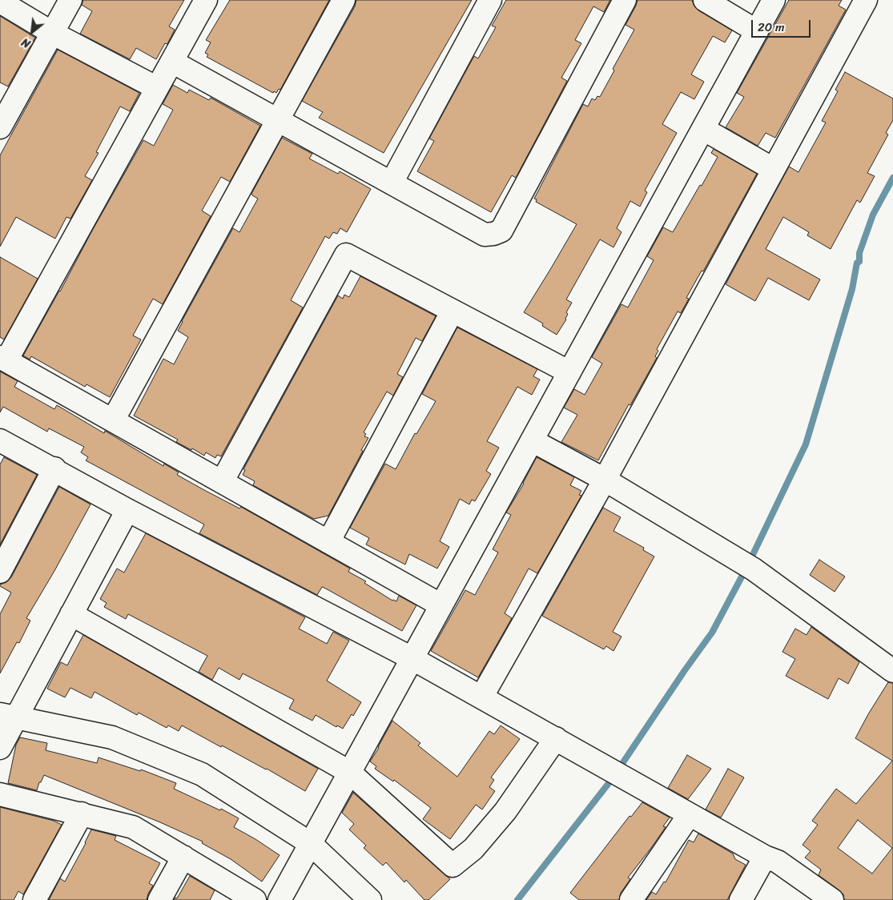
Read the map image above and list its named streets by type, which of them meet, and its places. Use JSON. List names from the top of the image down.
{
  "scale_bar": "20 m",
  "north": "bottom left"
}
